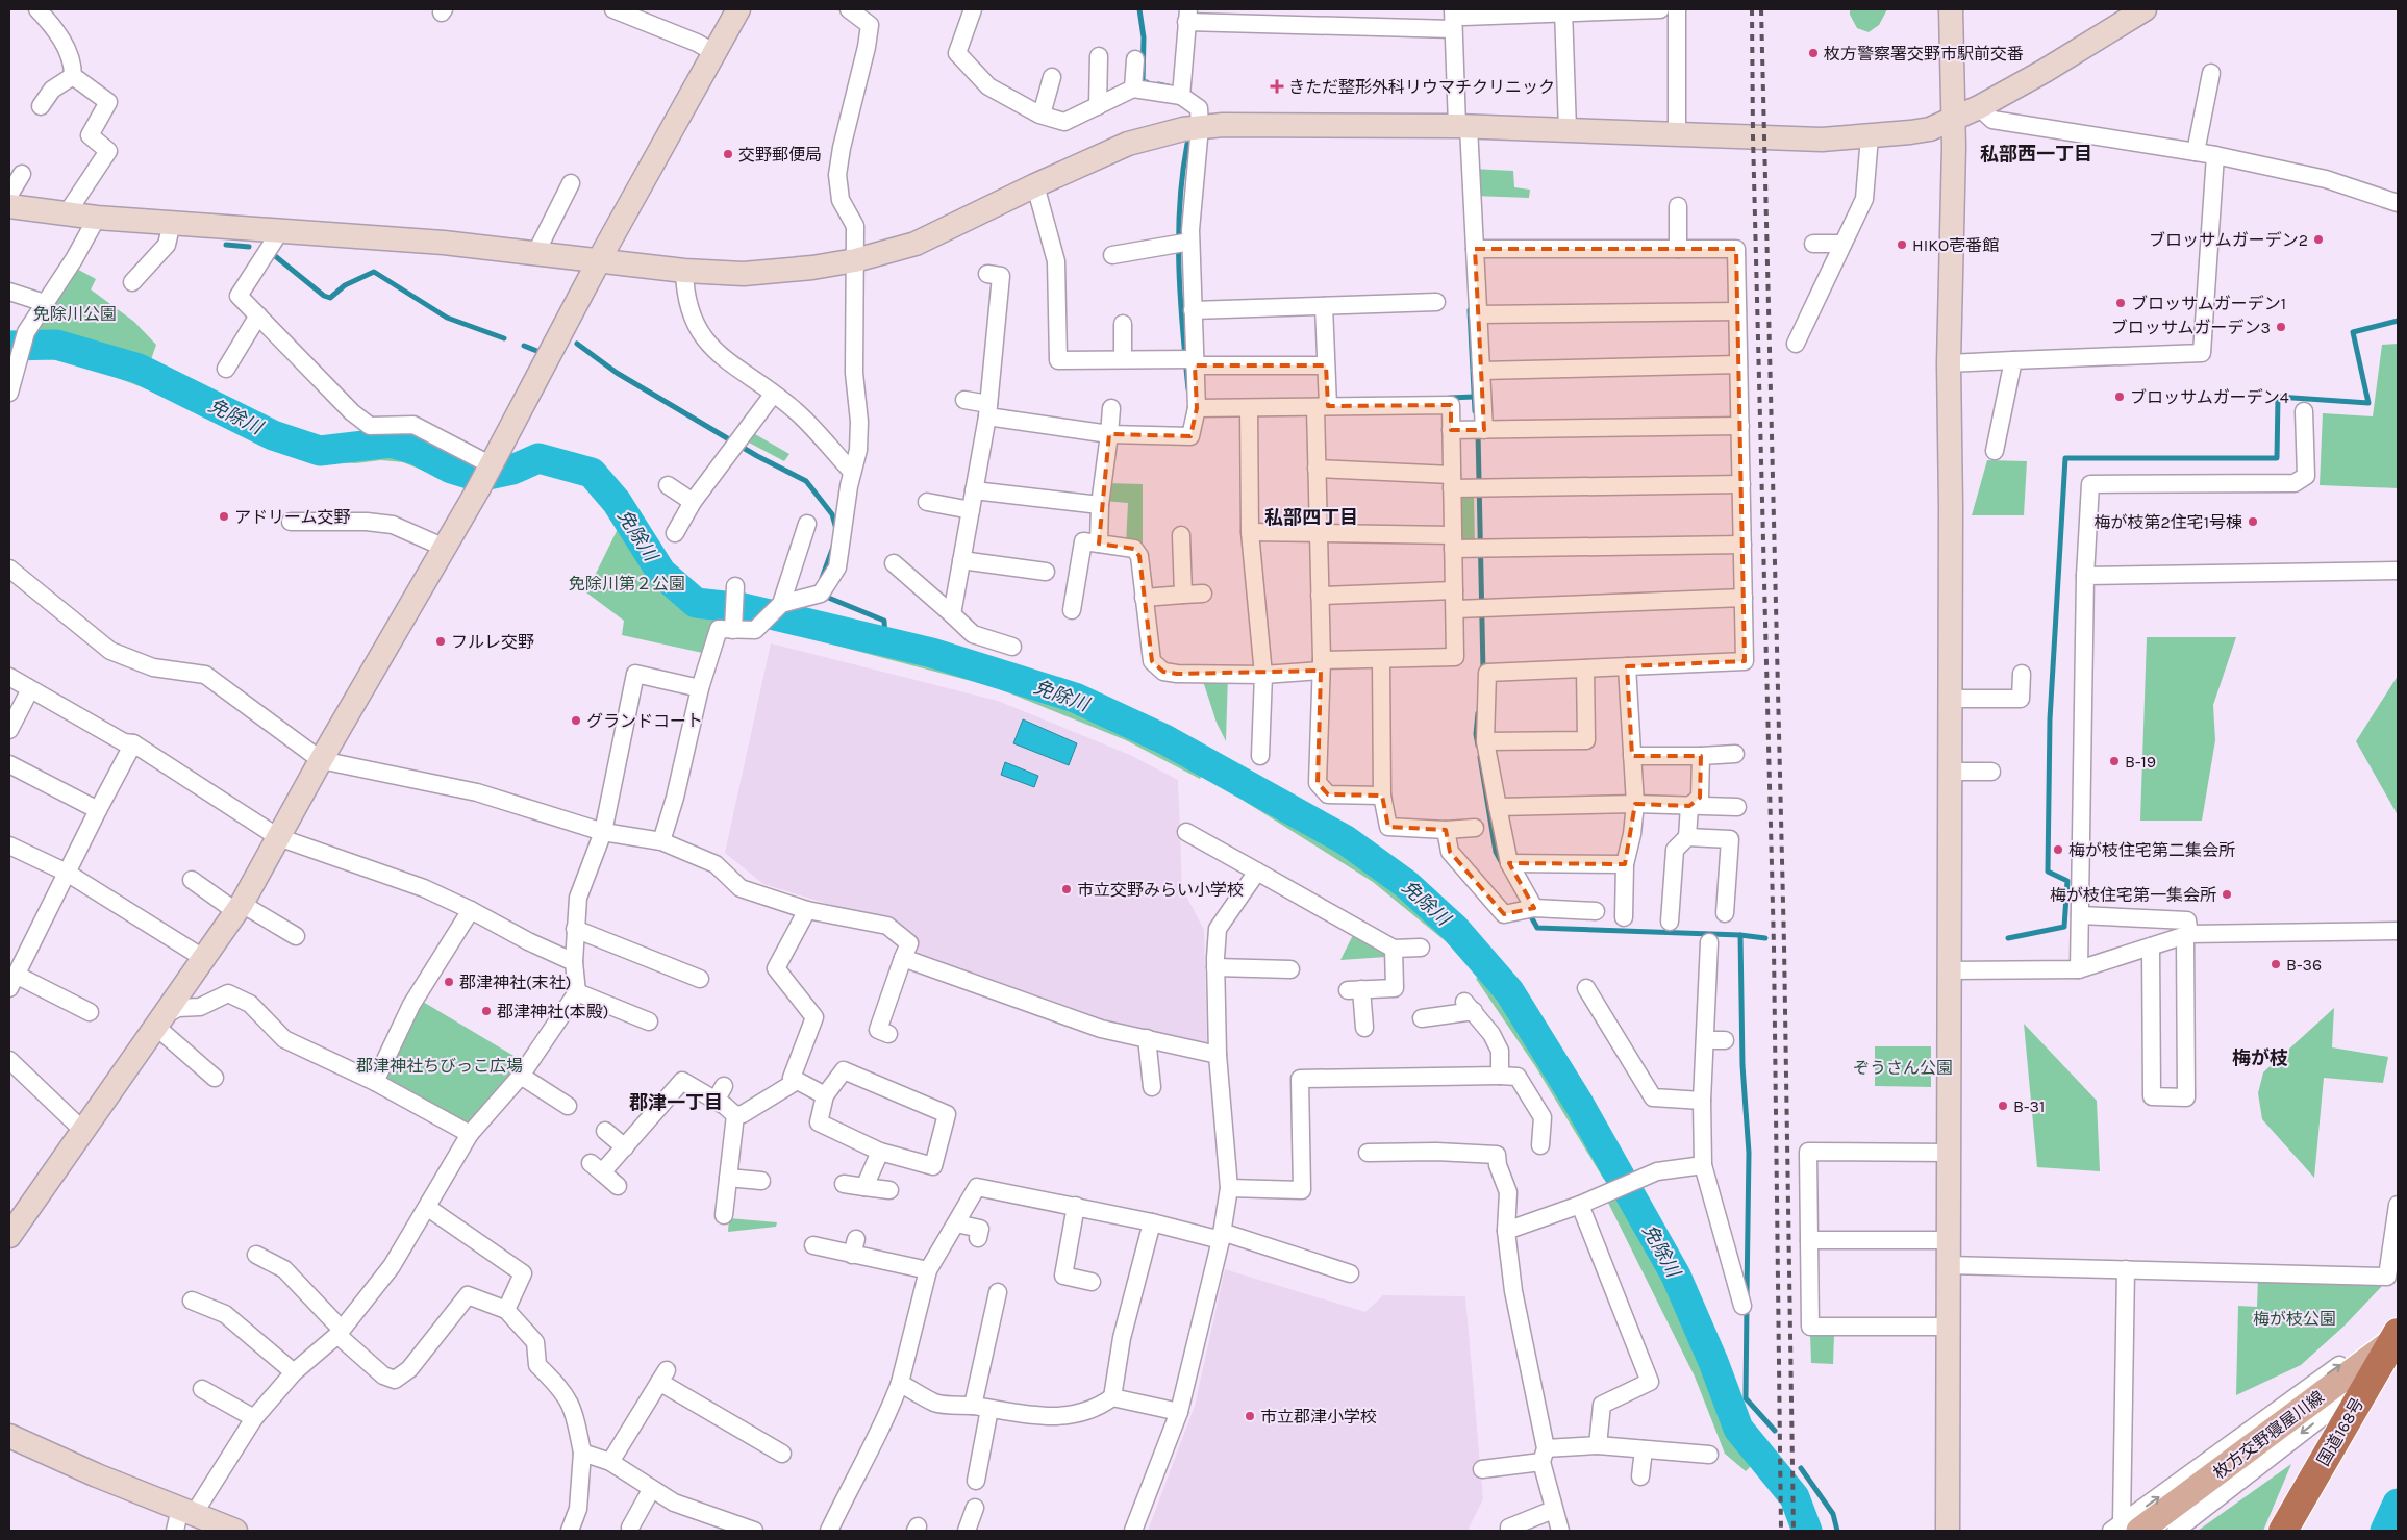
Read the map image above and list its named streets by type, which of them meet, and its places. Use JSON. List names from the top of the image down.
{
  "streets": {
    "highway": ["国道168号"],
    "main road": ["枚方交野寝屋川線"]
  },
  "crossings": [
    ["国道168号", "枚方交野寝屋川線"]
  ],
  "districts": [
    "私部西一丁目",
    "私部四丁目",
    "梅が枝",
    "郡津一丁目"
  ],
  "water": ["免除川"],
  "parks": [
    "免除川公園",
    "免除川第２公園",
    "郡津神社ちびっこ広場",
    "ぞうさん公園",
    "梅が枝公園"
  ],
  "places": {
    "other": [
      "枚方警察署交野市駅前交番",
      "交野郵便局",
      "ブロッサムガーデン2",
      "HIKO壱番館",
      "ブロッサムガーデン1",
      "ブロッサムガーデン3",
      "ブロッサムガーデン4",
      "アドリーム交野",
      "梅が枝第2住宅1号棟",
      "フルレ交野",
      "グランドコート",
      "B-19",
      "梅が枝住宅第二集会所",
      "市立交野みらい小学校",
      "梅が枝住宅第一集会所",
      "B-36",
      "郡津神社(末社)",
      "郡津神社(本殿)",
      "B-31",
      "市立郡津小学校"
    ],
    "health": ["きただ整形外科リウマチクリニック"]
  }
}
